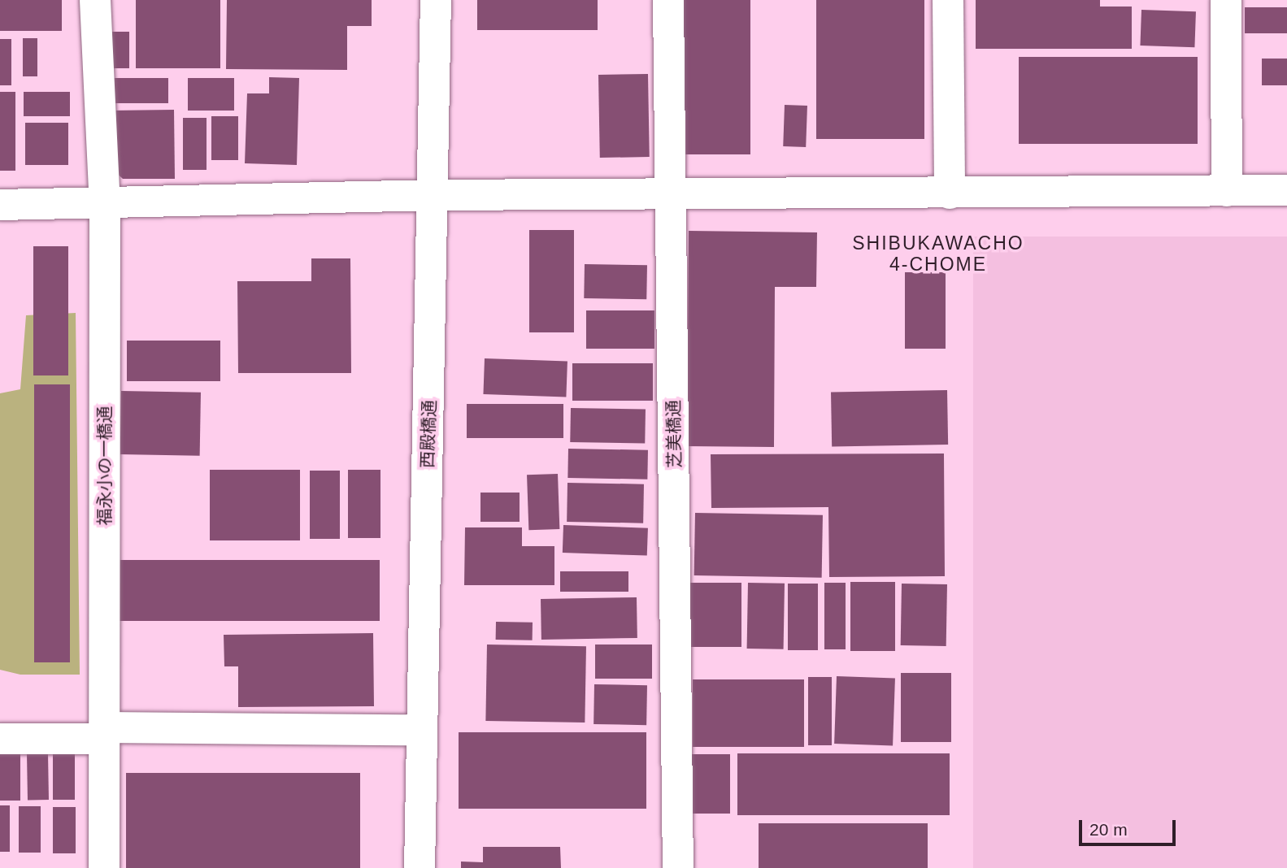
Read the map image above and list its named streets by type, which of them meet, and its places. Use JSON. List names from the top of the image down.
{
  "streets": {
    "street": ["西殿橋通", "芝美橋通", "福永小の一橋通"]
  },
  "districts": ["SHIBUKAWACHO 4-CHOME"],
  "scale_bar": "20 m"
}
